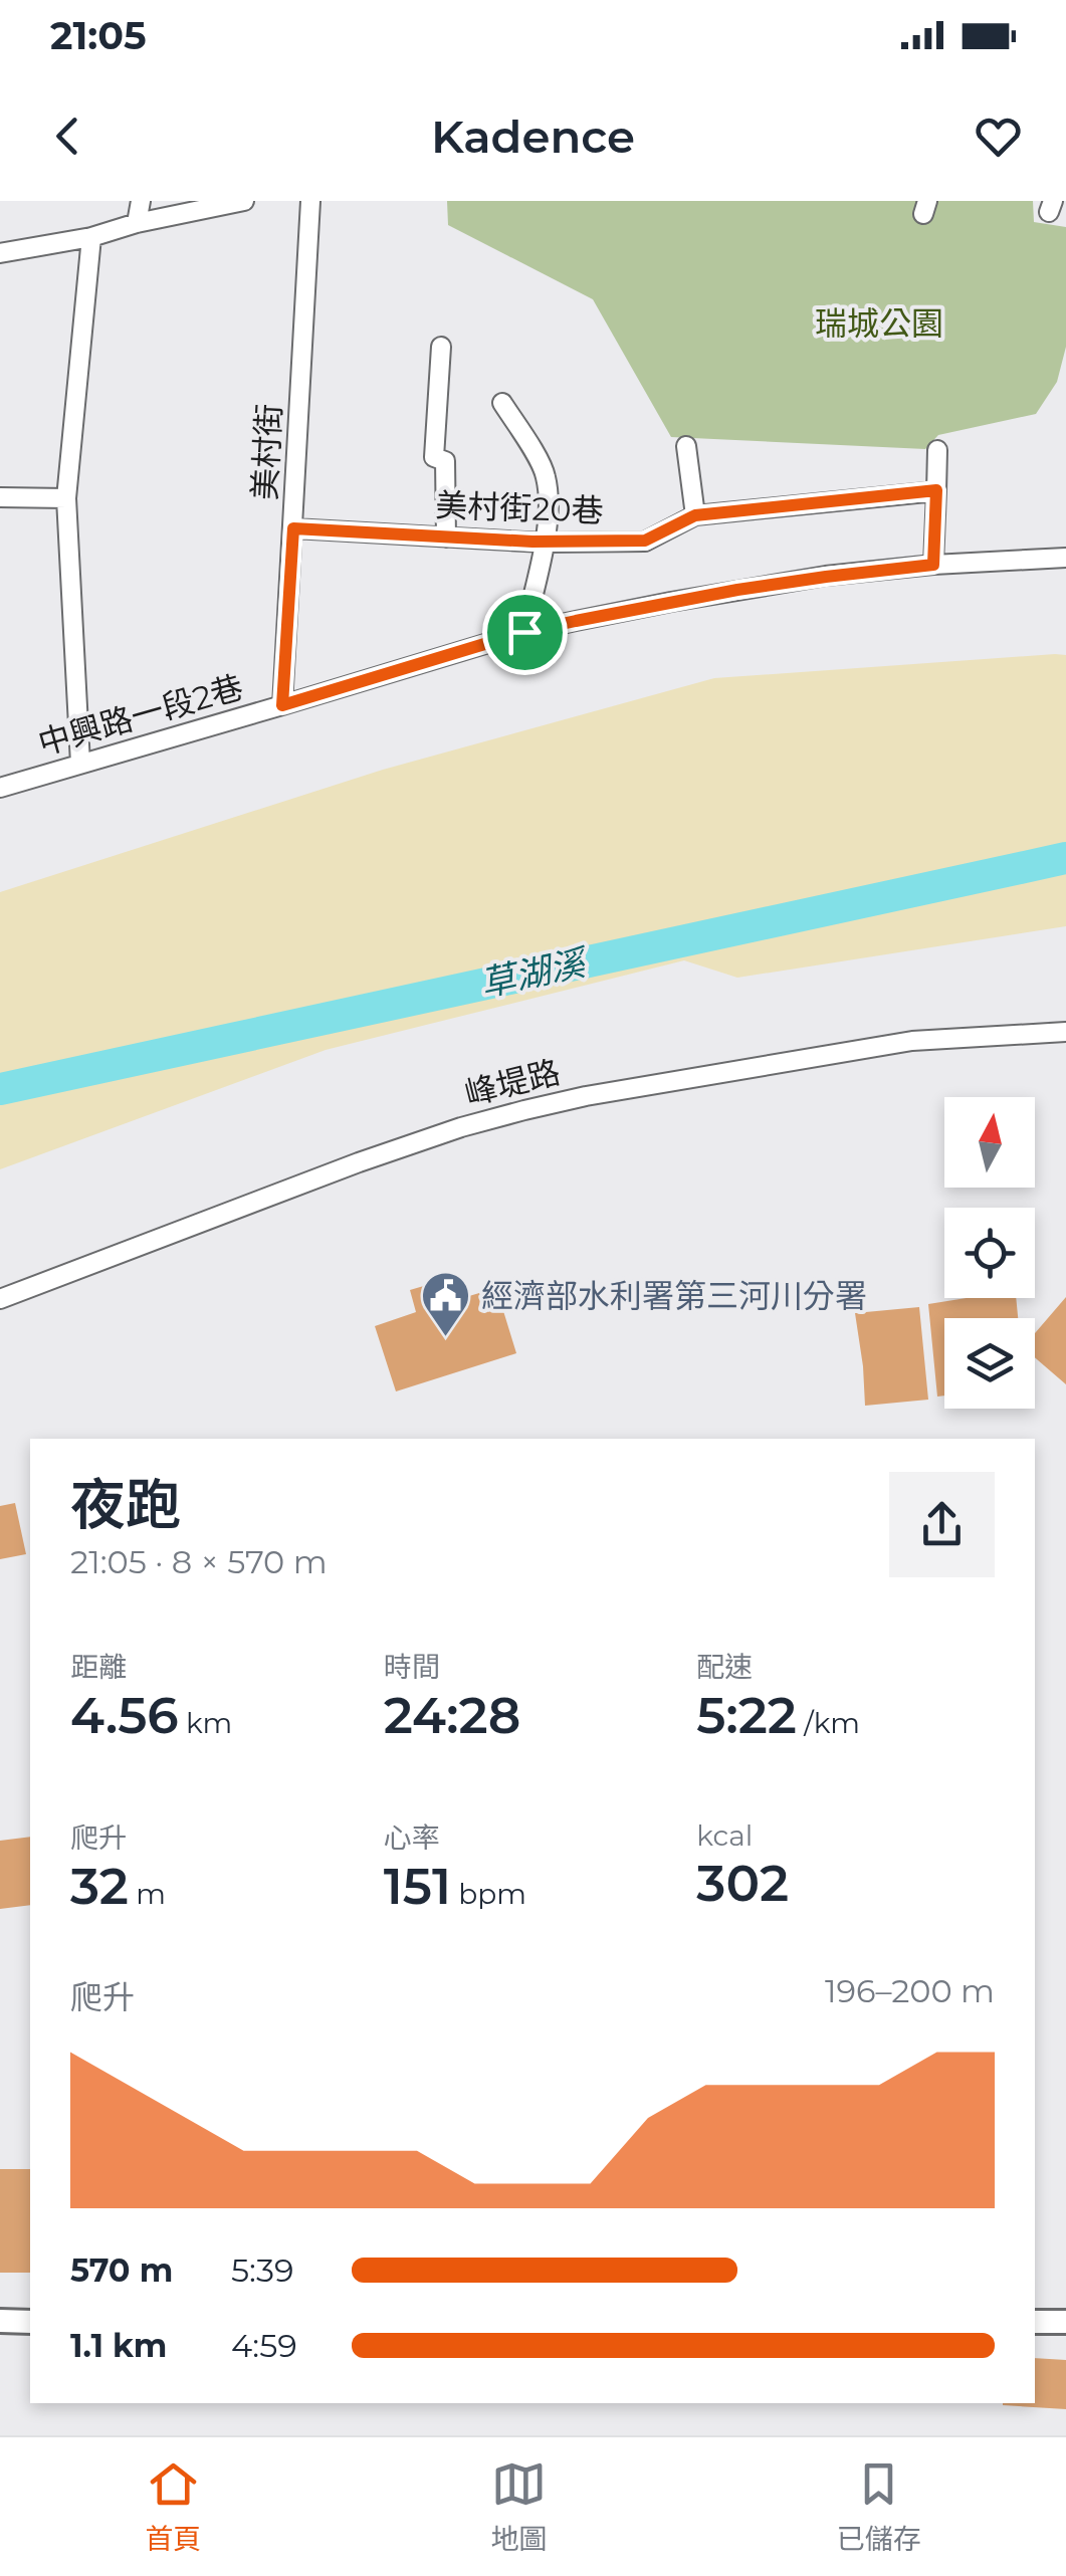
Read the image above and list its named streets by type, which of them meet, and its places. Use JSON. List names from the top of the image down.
{
  "streets": {
    "street": [
      "美村街",
      "美村街20巷",
      "中興路一段2巷",
      "峰堤路"
    ]
  },
  "crossings": [
    ["美村街", "美村街20巷"],
    ["美村街", "中興路一段2巷"]
  ],
  "water": ["草湖溪"],
  "parks": ["瑞城公園"],
  "places": {
    "public building": ["經濟部水利署第三河川分署"]
  },
  "north": "top",
  "page": {
    "status": "21:05",
    "header": "Kadence",
    "heading": ["夜跑", "21:05 · 8 × 570 m"],
    "stats": [
      ["距離", "4.56 km"],
      ["時間", "24:28"],
      ["配速", "5:22 /km"],
      ["爬升", "32 m"],
      ["心率", "151 bpm"],
      ["kcal", "302"]
    ],
    "chart": ["爬升", "196–200 m"],
    "list": [
      {
        "name": "570 m",
        "note": "5:39"
      },
      {
        "name": "1.1 km",
        "note": "4:59"
      }
    ],
    "tabs": ["首頁", "地圖", "已儲存"]
  }
}
